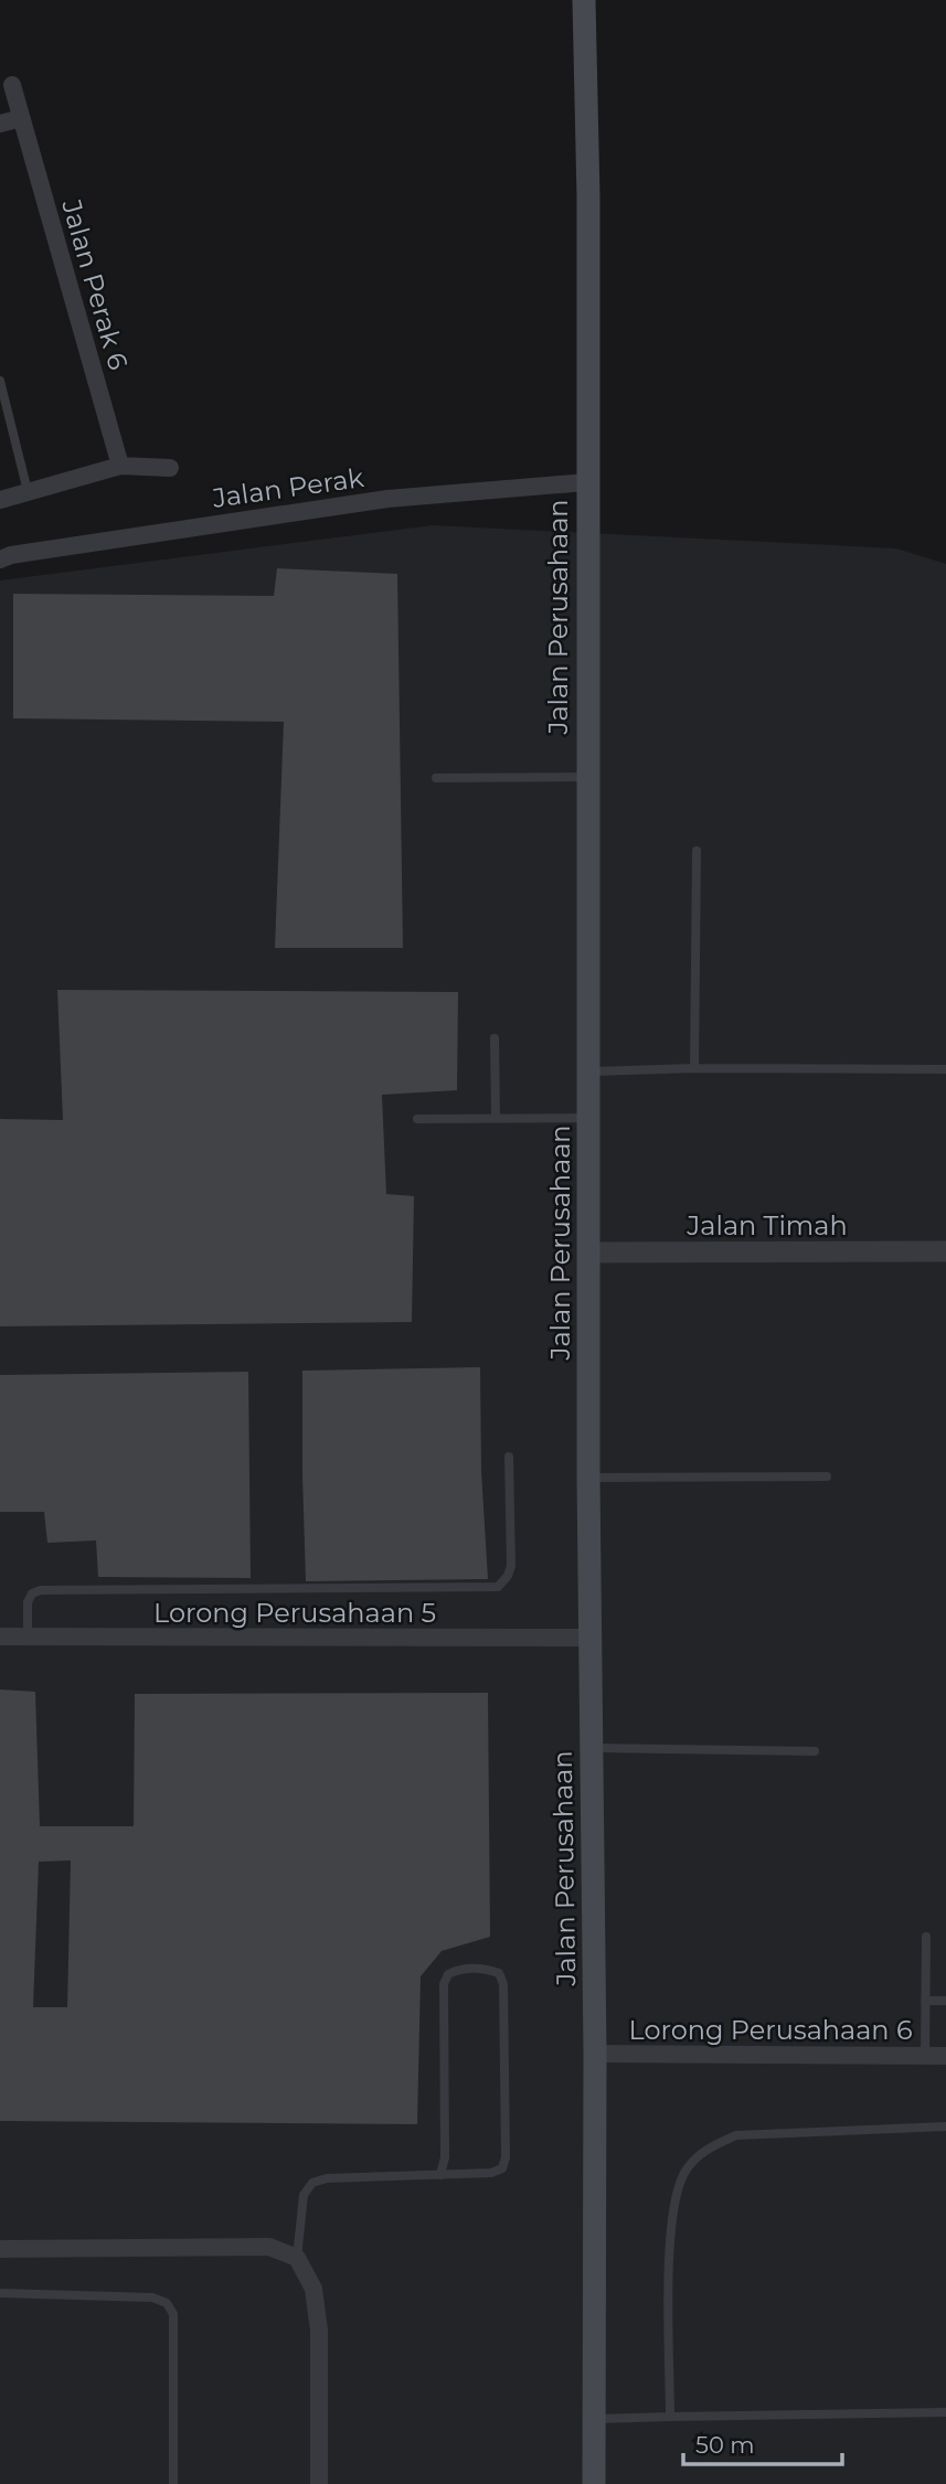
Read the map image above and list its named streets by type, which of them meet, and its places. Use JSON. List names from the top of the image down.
{
  "streets": {
    "main road": ["Jalan Perusahaan"],
    "street": [
      "Jalan Perak 6",
      "Jalan Perak",
      "Jalan Timah",
      "Lorong Perusahaan 5",
      "Lorong Perusahaan 6"
    ]
  },
  "crossings": [
    ["Jalan Perak", "Jalan Perusahaan"],
    ["Jalan Perusahaan", "Jalan Timah"],
    ["Jalan Perusahaan", "Lorong Perusahaan 5"],
    ["Jalan Perusahaan", "Lorong Perusahaan 6"]
  ],
  "scale_bar": "50 m"
}
